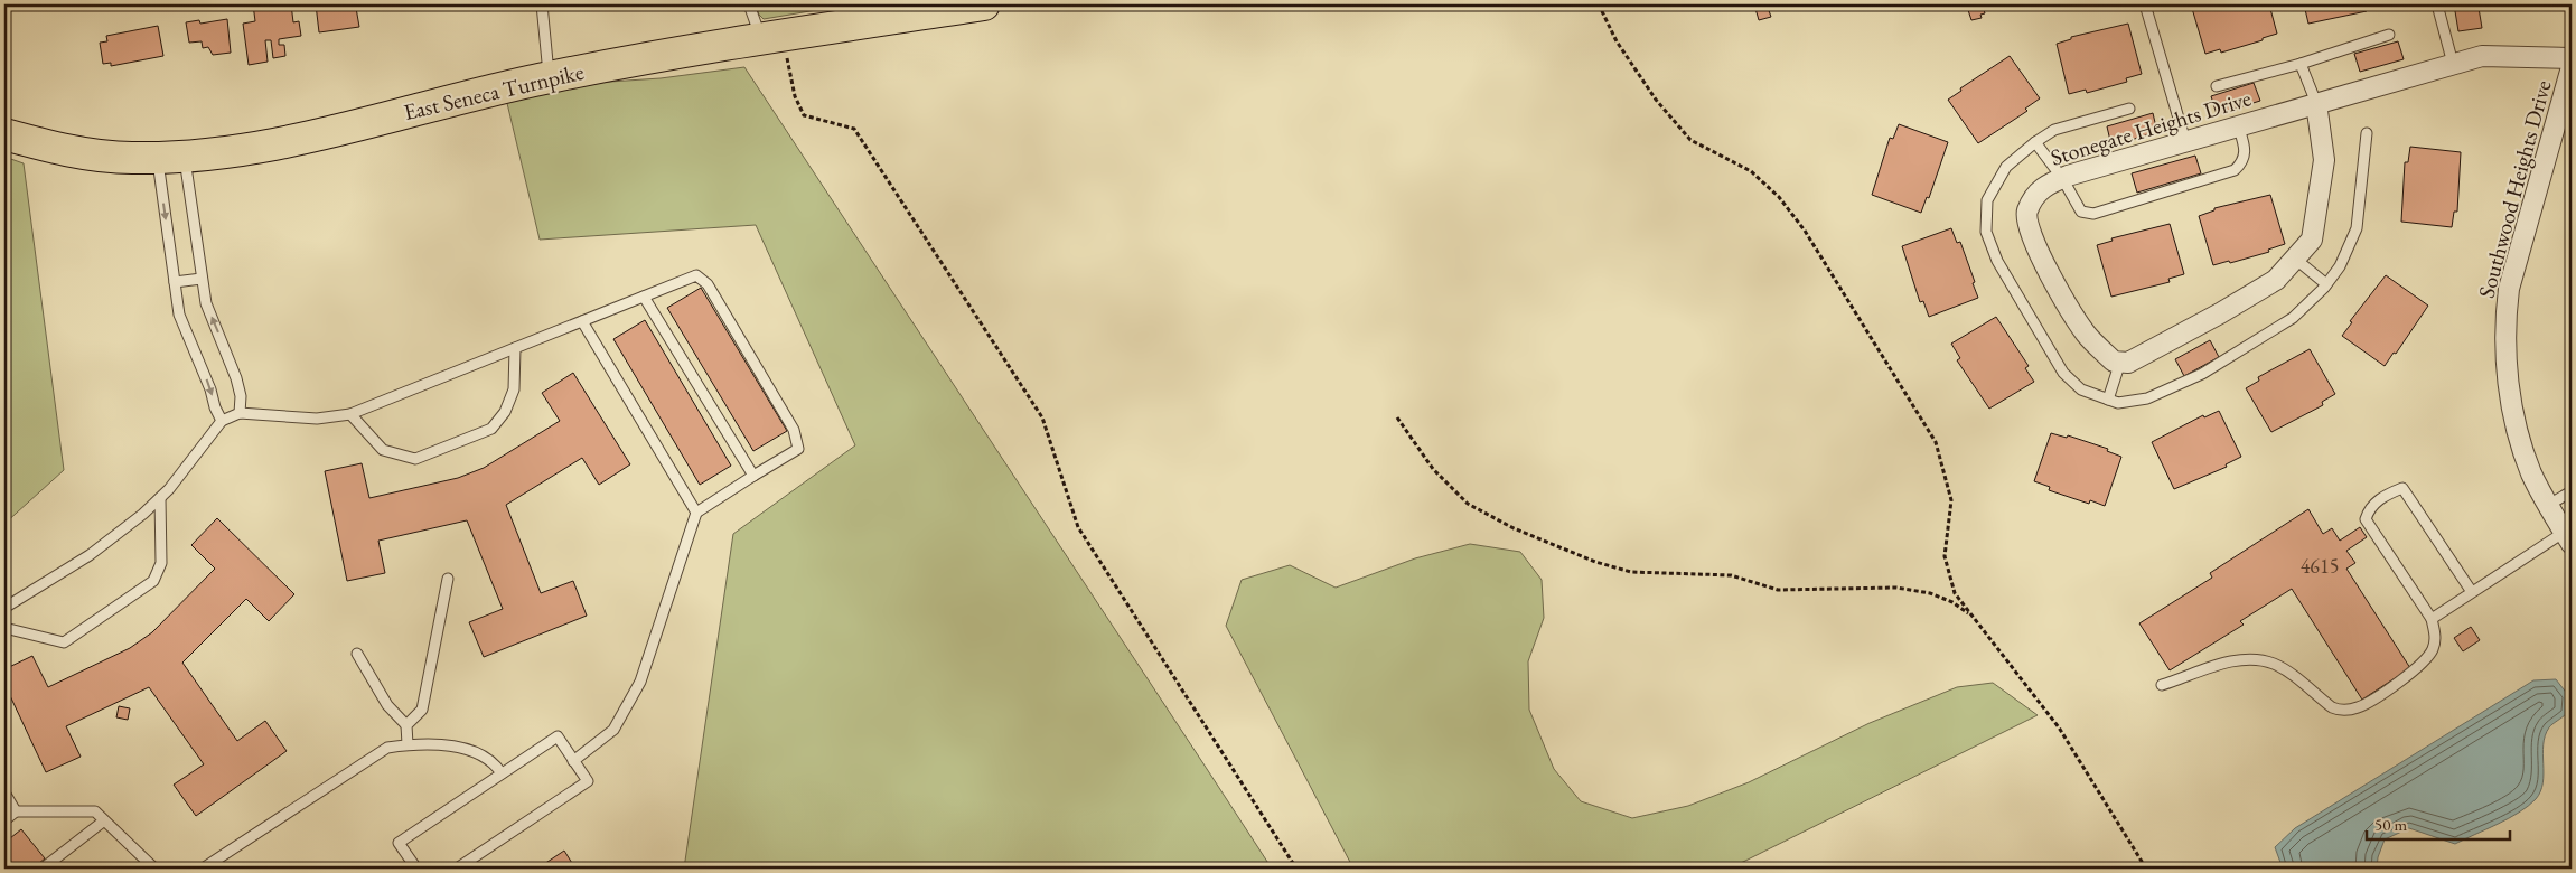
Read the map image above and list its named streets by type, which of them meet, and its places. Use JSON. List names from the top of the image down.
{
  "streets": {
    "main road": ["East Seneca Turnpike"],
    "street": ["Stonegate Heights Drive", "Southwood Heights Drive"]
  },
  "house_numbers": ["4615"],
  "scale_bar": "50 m"
}
